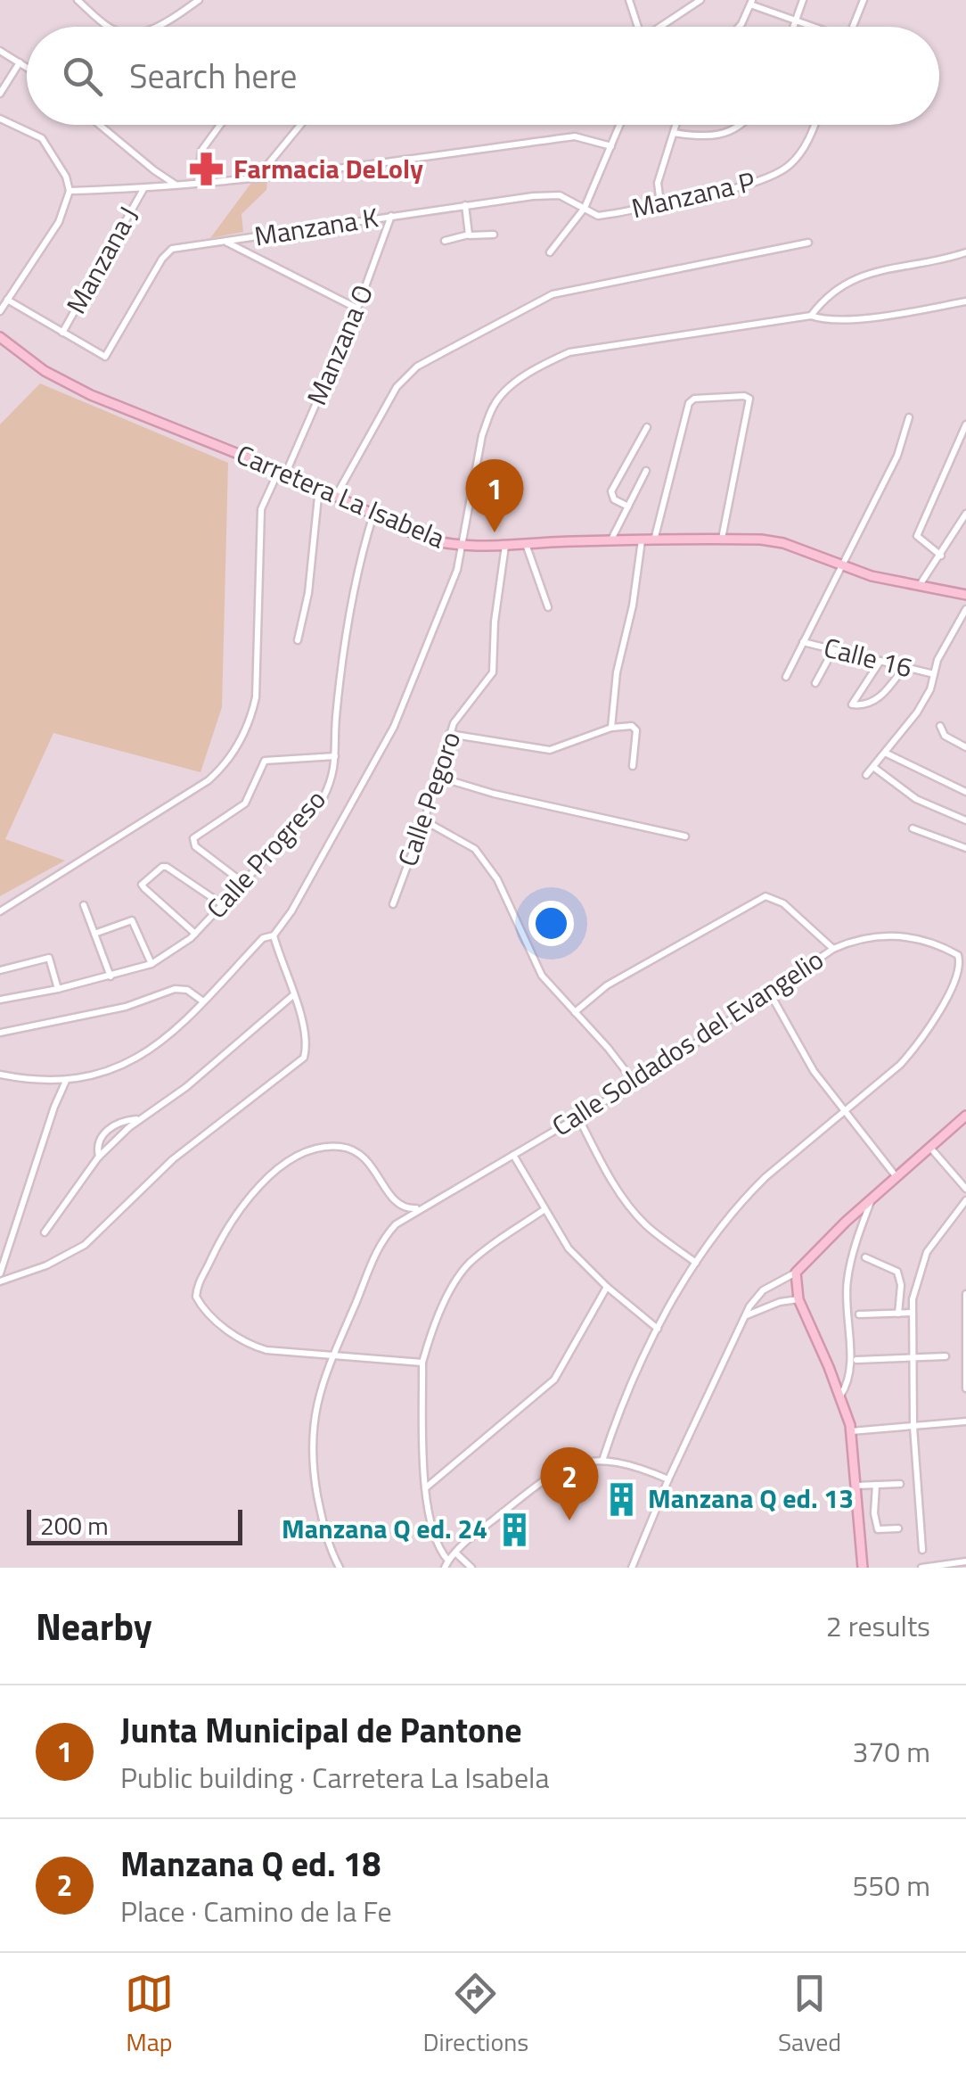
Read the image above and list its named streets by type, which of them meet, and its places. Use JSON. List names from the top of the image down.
{
  "streets": {
    "main road": ["Carretera La Isabela"],
    "street": [
      "Manzana P",
      "Manzana K",
      "Manzana J",
      "Manzana O",
      "Calle 16",
      "Calle Pegoro",
      "Calle Progreso",
      "Calle Soldados del Evangelio"
    ]
  },
  "crossings": [
    ["Manzana P", "Manzana K"],
    ["Manzana K", "Manzana J"],
    ["Manzana K", "Manzana O"],
    ["Manzana O", "Carretera La Isabela"],
    ["Carretera La Isabela", "Calle Pegoro"],
    ["Carretera La Isabela", "Calle Progreso"]
  ],
  "places": {
    "pharmacy": ["Farmacia DeLoly"],
    "building": ["Manzana Q ed. 13", "Manzana Q ed. 24"]
  },
  "scale_bar": "200 m",
  "page": {
    "search": "Search here",
    "pins": ["1", "2"],
    "scale": "200 m",
    "heading": ["Nearby", "2 results"],
    "list": [
      {
        "mark": "1",
        "name": "Junta Municipal de Pantone",
        "note": "Public building · Carretera La Isabela",
        "value": "370 m"
      },
      {
        "mark": "2",
        "name": "Manzana Q ed. 18",
        "note": "Place · Camino de la Fe",
        "value": "550 m"
      }
    ],
    "nav": ["Map", "Directions", "Saved"]
  }
}
